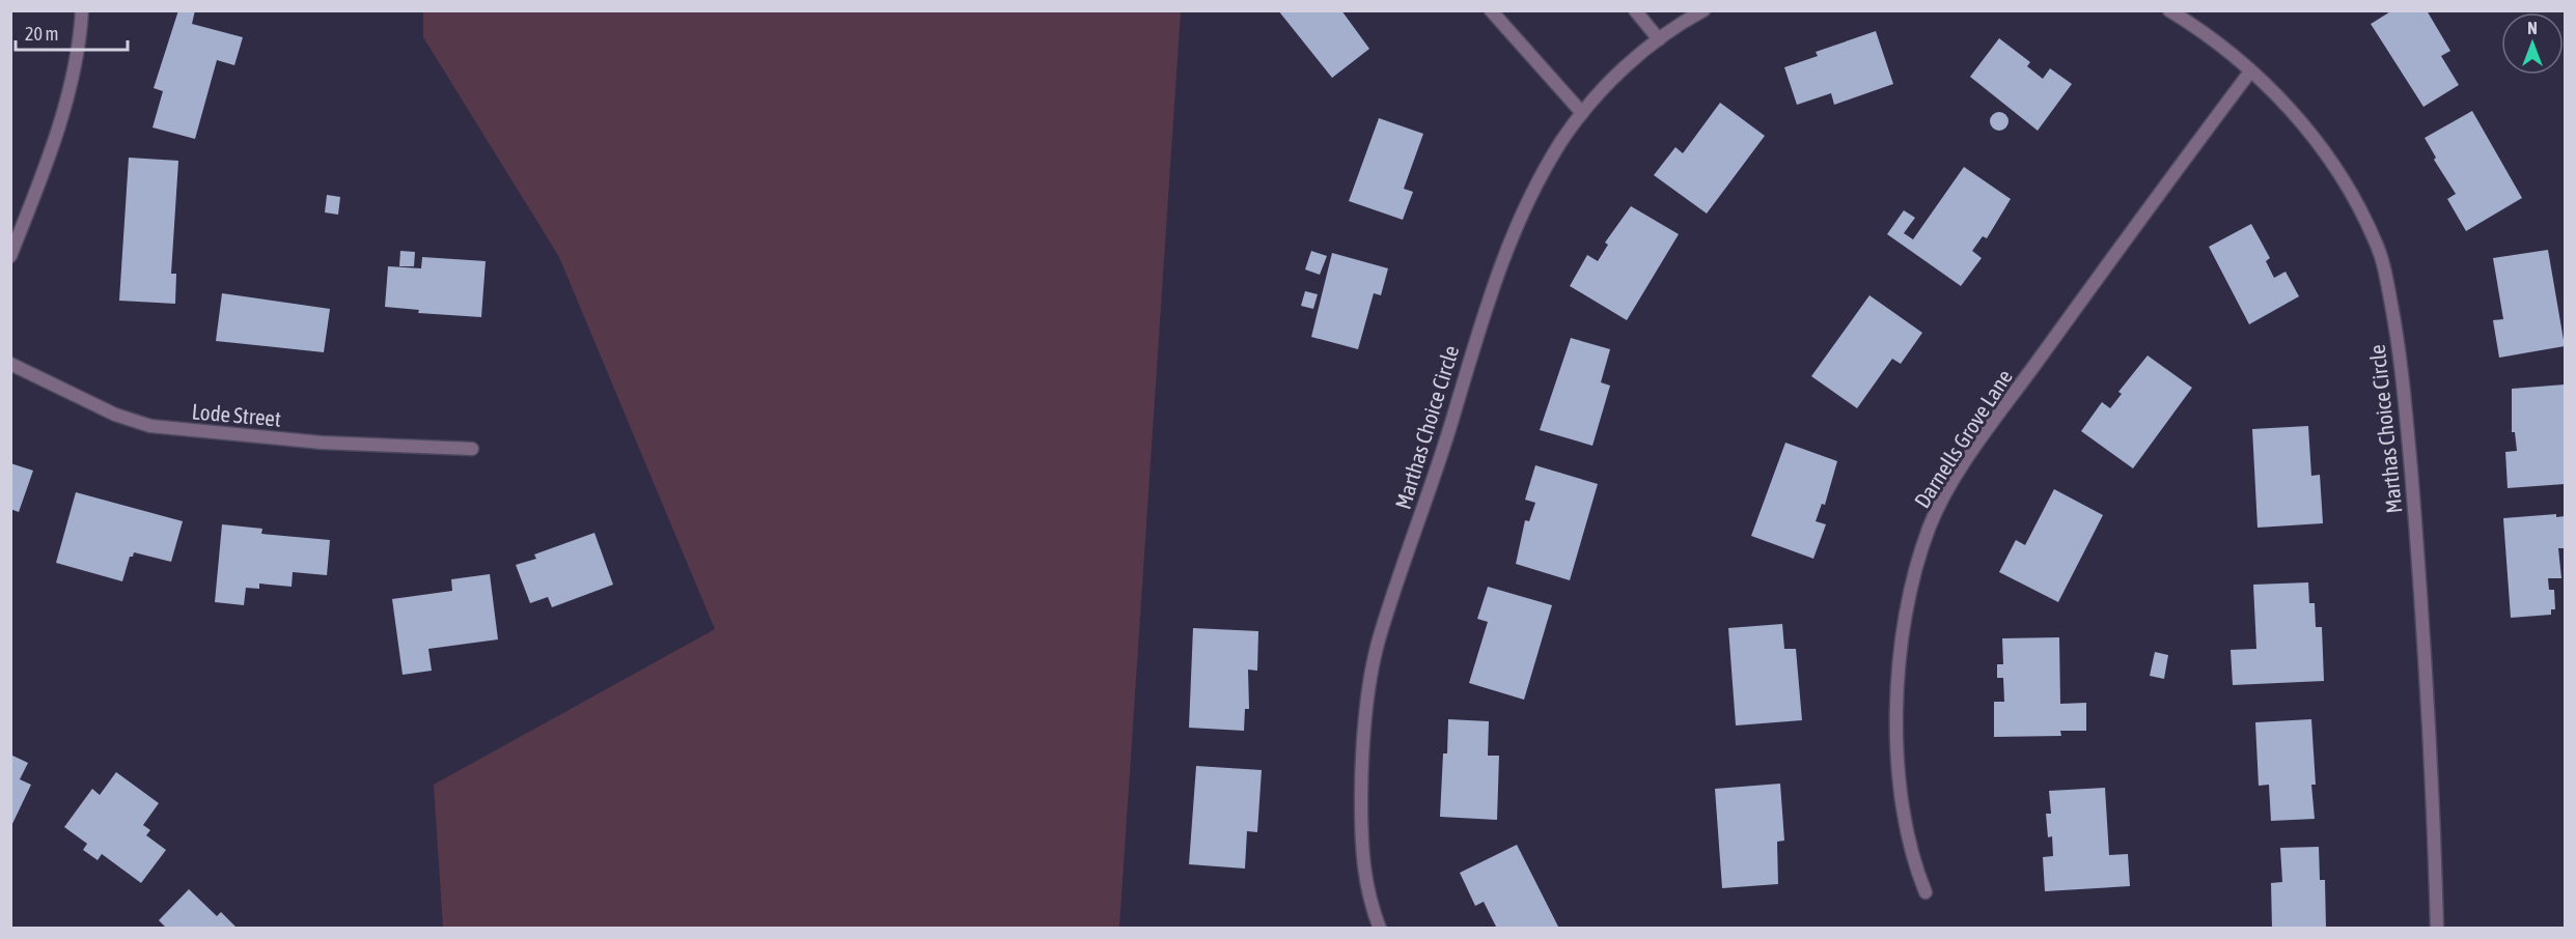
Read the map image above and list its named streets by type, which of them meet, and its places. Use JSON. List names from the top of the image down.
{
  "streets": {
    "street": ["Lode Street", "Marthas Choice Circle", "Darnells Grove Lane"]
  },
  "crossings": [
    ["Marthas Choice Circle", "Darnells Grove Lane"]
  ],
  "scale_bar": "20 m",
  "north": "top"
}
